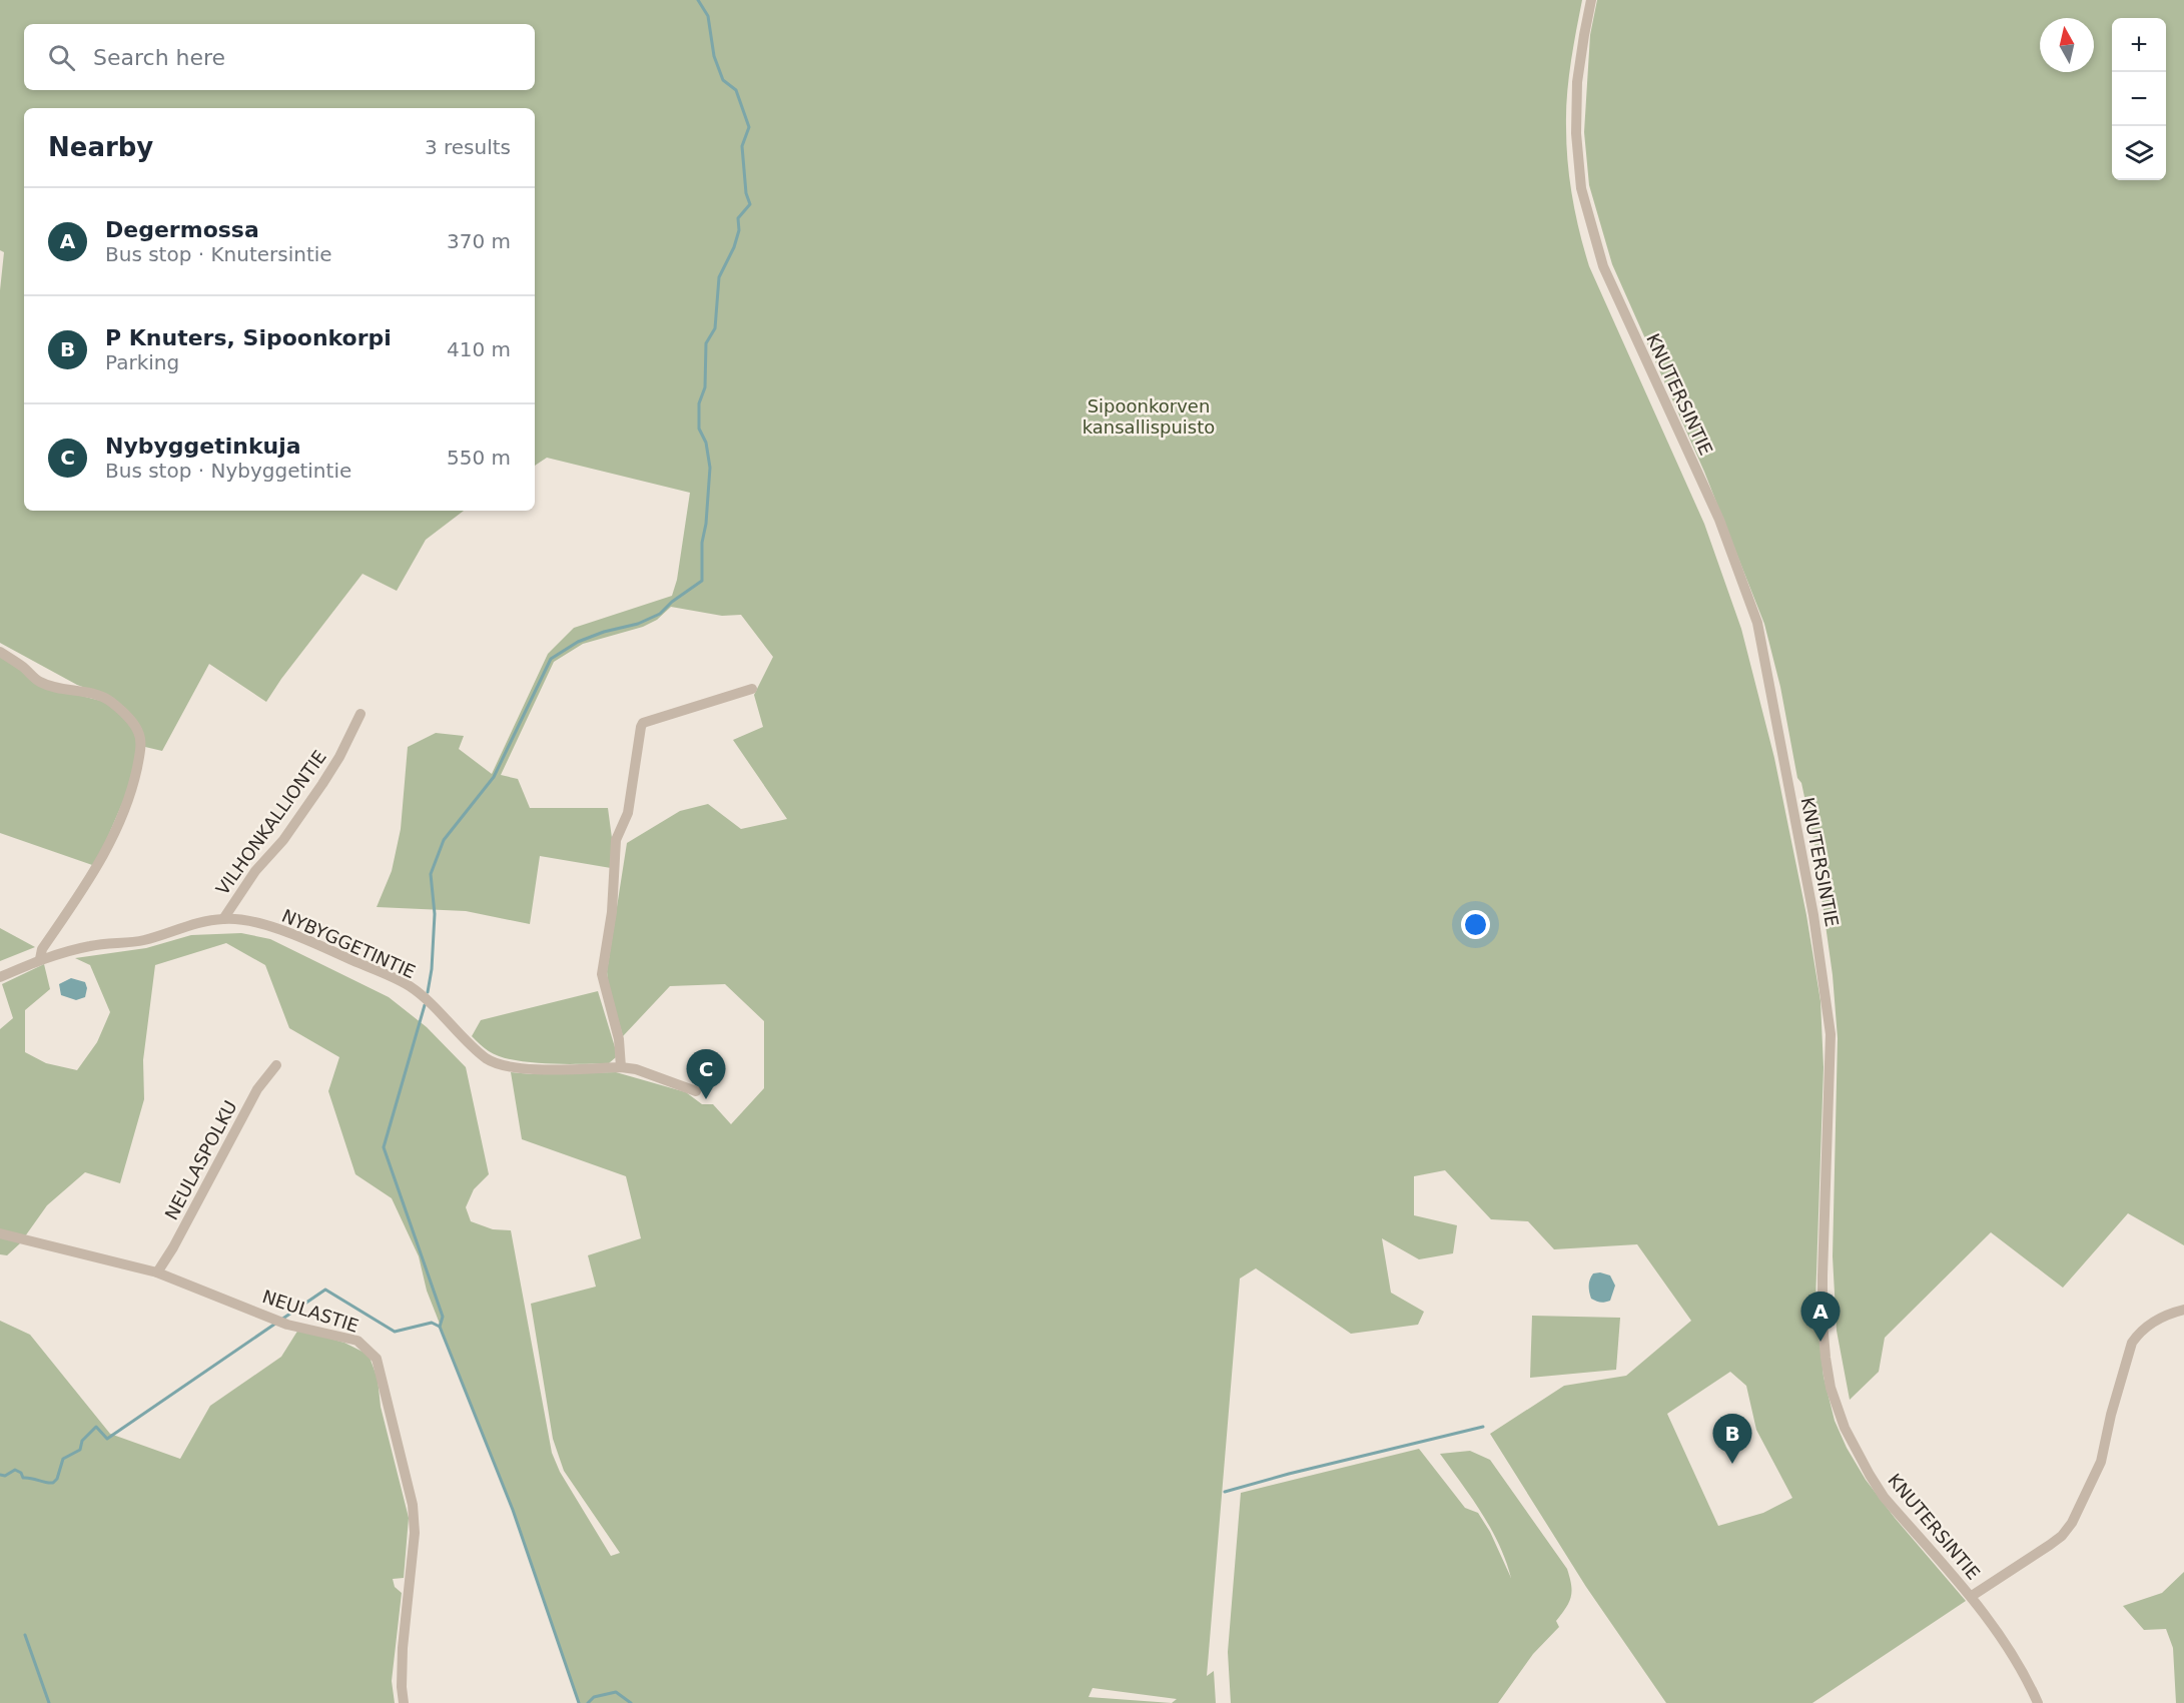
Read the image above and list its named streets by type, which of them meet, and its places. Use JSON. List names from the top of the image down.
{
  "streets": {
    "street": [
      "KNUTERSINTIE",
      "VILHONKALLIONTIE",
      "NYBYGGETINTIE",
      "NEULASPOLKU",
      "NEULASTIE"
    ]
  },
  "crossings": [
    ["VILHONKALLIONTIE", "NYBYGGETINTIE"],
    ["NEULASPOLKU", "NEULASTIE"]
  ],
  "parks": ["Sipoonkorven kansallispuisto"],
  "north": "top",
  "page": {
    "map_buttons": ["+", "−"],
    "search": "Search here",
    "heading": ["Nearby", "3 results"],
    "list": [
      {
        "mark": "A",
        "name": "Degermossa",
        "note": "Bus stop · Knutersintie",
        "value": "370 m"
      },
      {
        "mark": "B",
        "name": "P Knuters, Sipoonkorpi",
        "note": "Parking",
        "value": "410 m"
      },
      {
        "mark": "C",
        "name": "Nybyggetinkuja",
        "note": "Bus stop · Nybyggetintie",
        "value": "550 m"
      }
    ],
    "pins": ["C", "A", "B"]
  }
}
